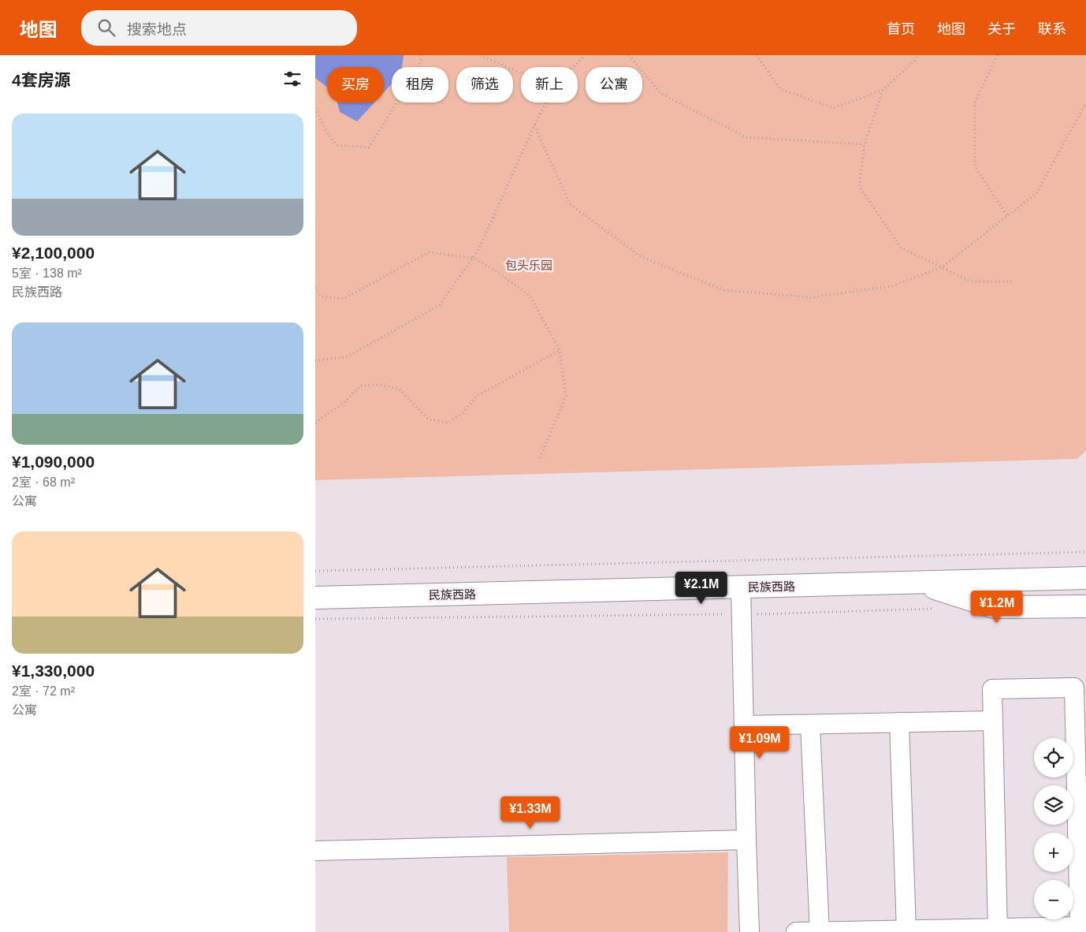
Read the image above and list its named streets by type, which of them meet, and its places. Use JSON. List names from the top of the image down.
{
  "streets": {
    "main road": ["民族西路"]
  },
  "parks": ["包头乐园"],
  "page": {
    "header": "地图",
    "search": "搜索地点",
    "nav": [
      "首页",
      "地图",
      "关于",
      "联系"
    ],
    "heading": "4套房源",
    "chip": [
      "买房",
      "租房",
      "筛选",
      "新上",
      "公寓"
    ],
    "list": [
      {
        "name": "¥2,100,000",
        "note": "5室 · 138 m² · 民族西路"
      },
      {
        "name": "¥1,090,000",
        "note": "2室 · 68 m² · 公寓"
      },
      {
        "name": "¥1,330,000",
        "note": "2室 · 72 m² · 公寓"
      }
    ],
    "price": [
      "¥2.1M",
      "¥1.2M",
      "¥1.09M",
      "¥1.33M"
    ],
    "map_buttons": ["+", "−"]
  }
}
